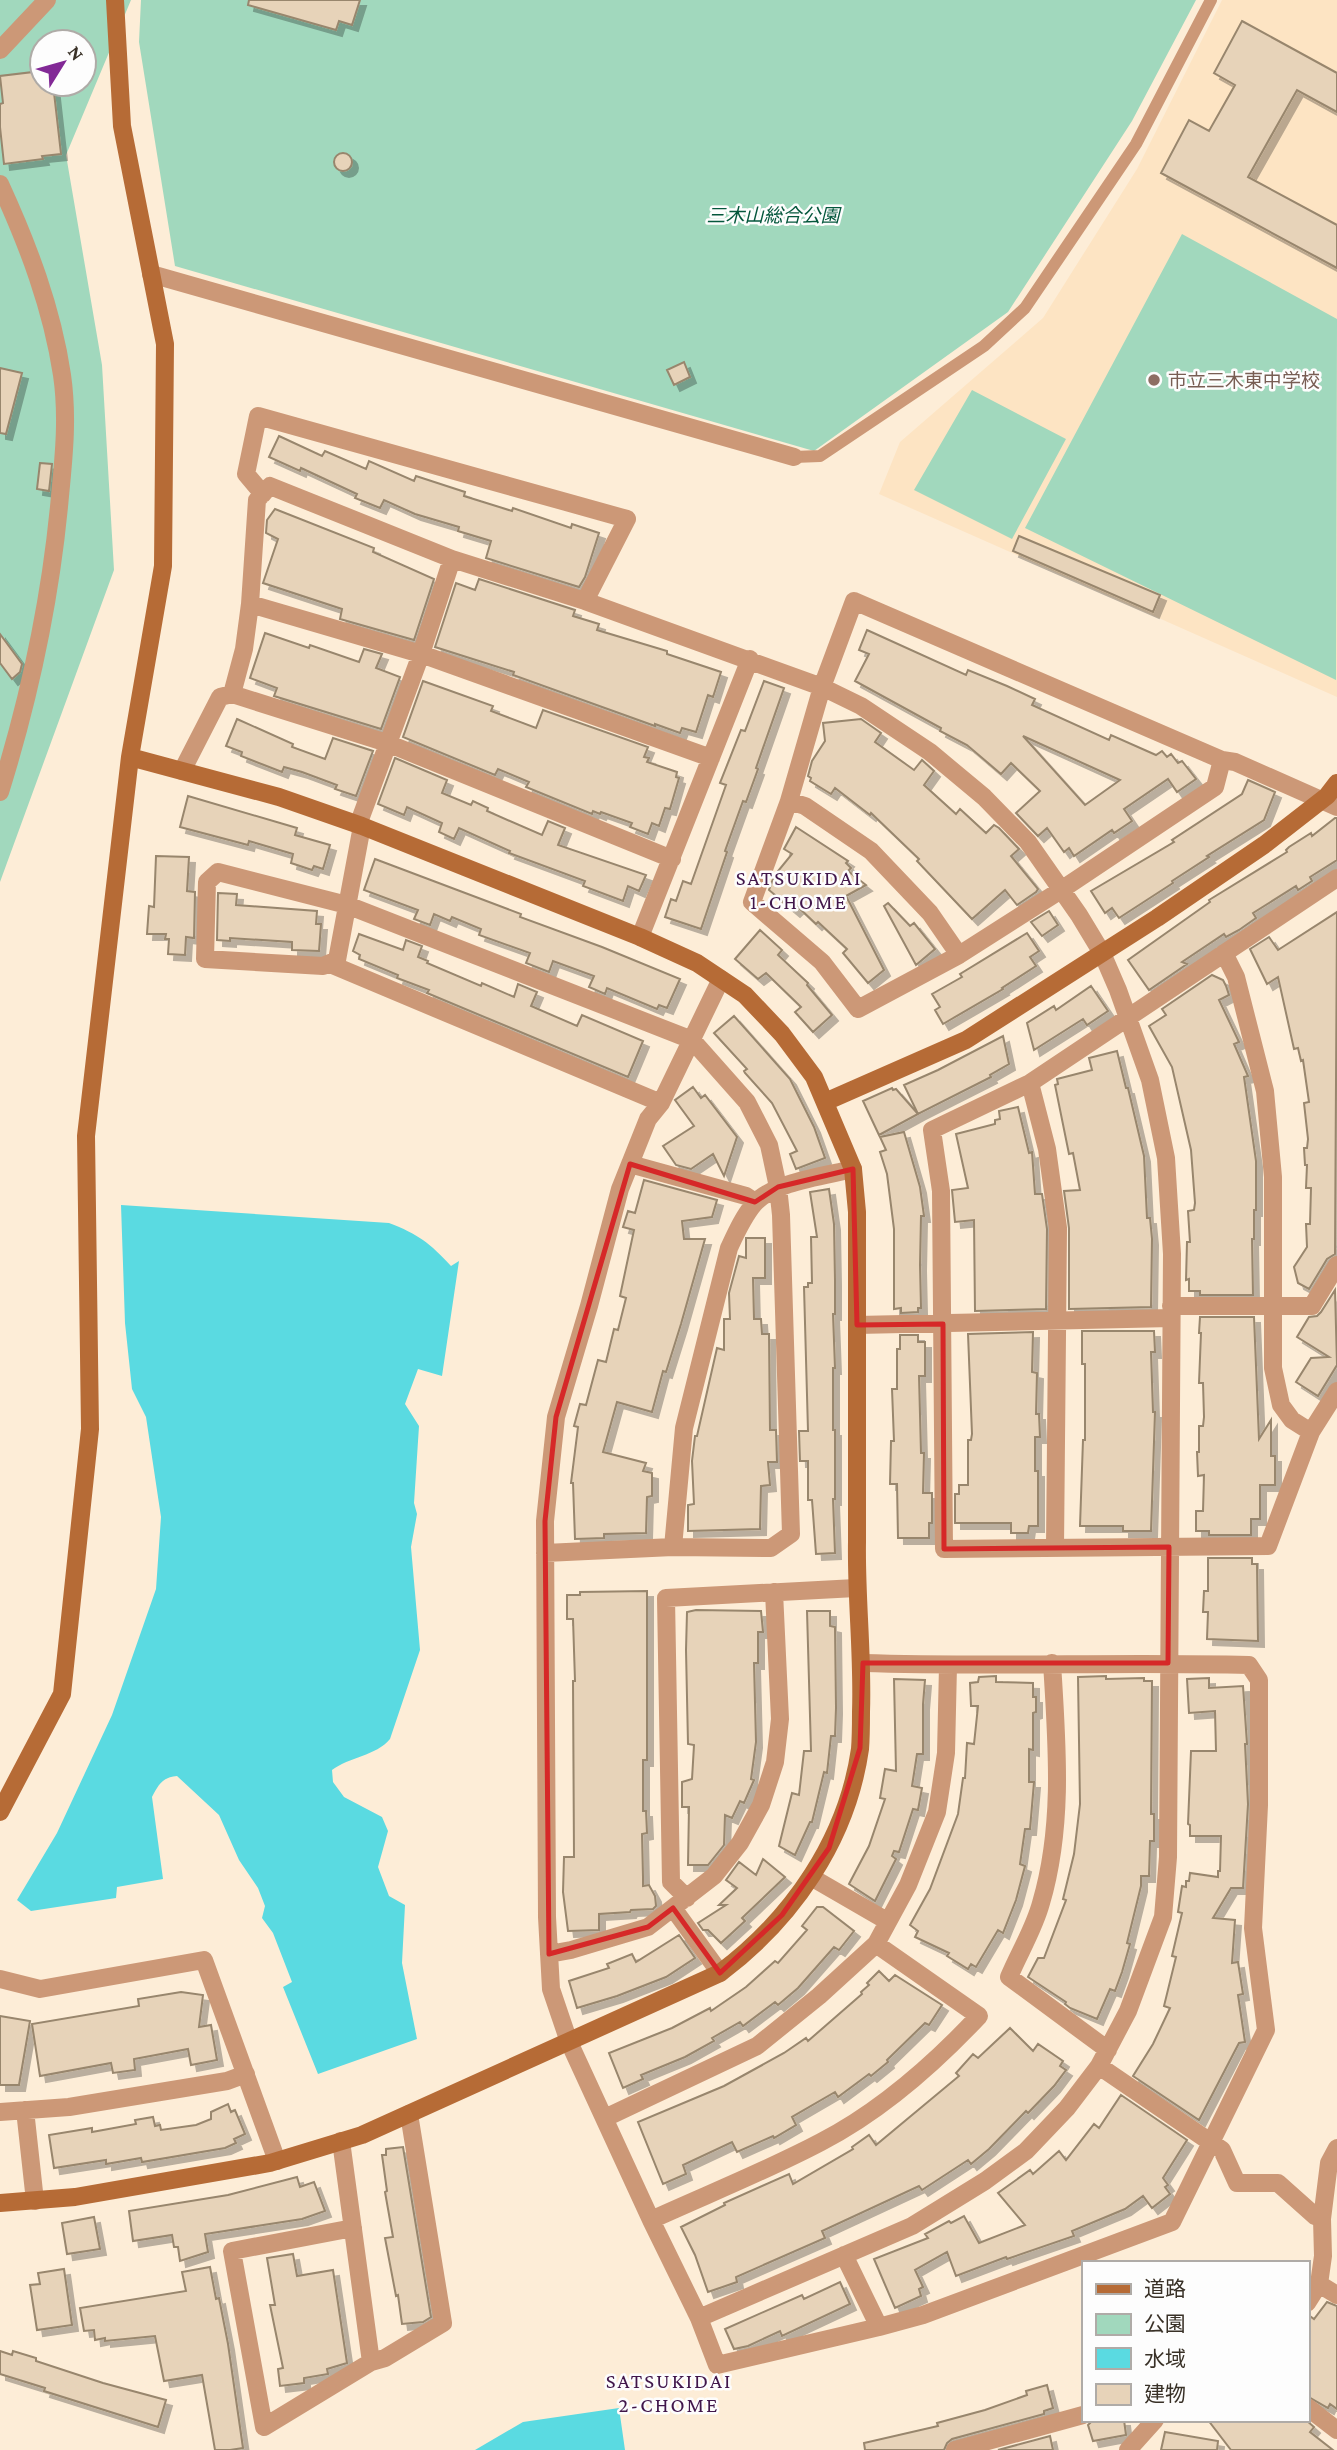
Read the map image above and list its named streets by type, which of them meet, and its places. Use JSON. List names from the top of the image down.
{
  "districts": ["SATSUKIDAI 1-CHOME", "SATSUKIDAI 2-CHOME"],
  "parks": ["三木山総合公園"],
  "places": ["市立三木東中学校"],
  "legend": [
    "道路",
    "公園",
    "水域",
    "建物"
  ],
  "north": "top right"
}
